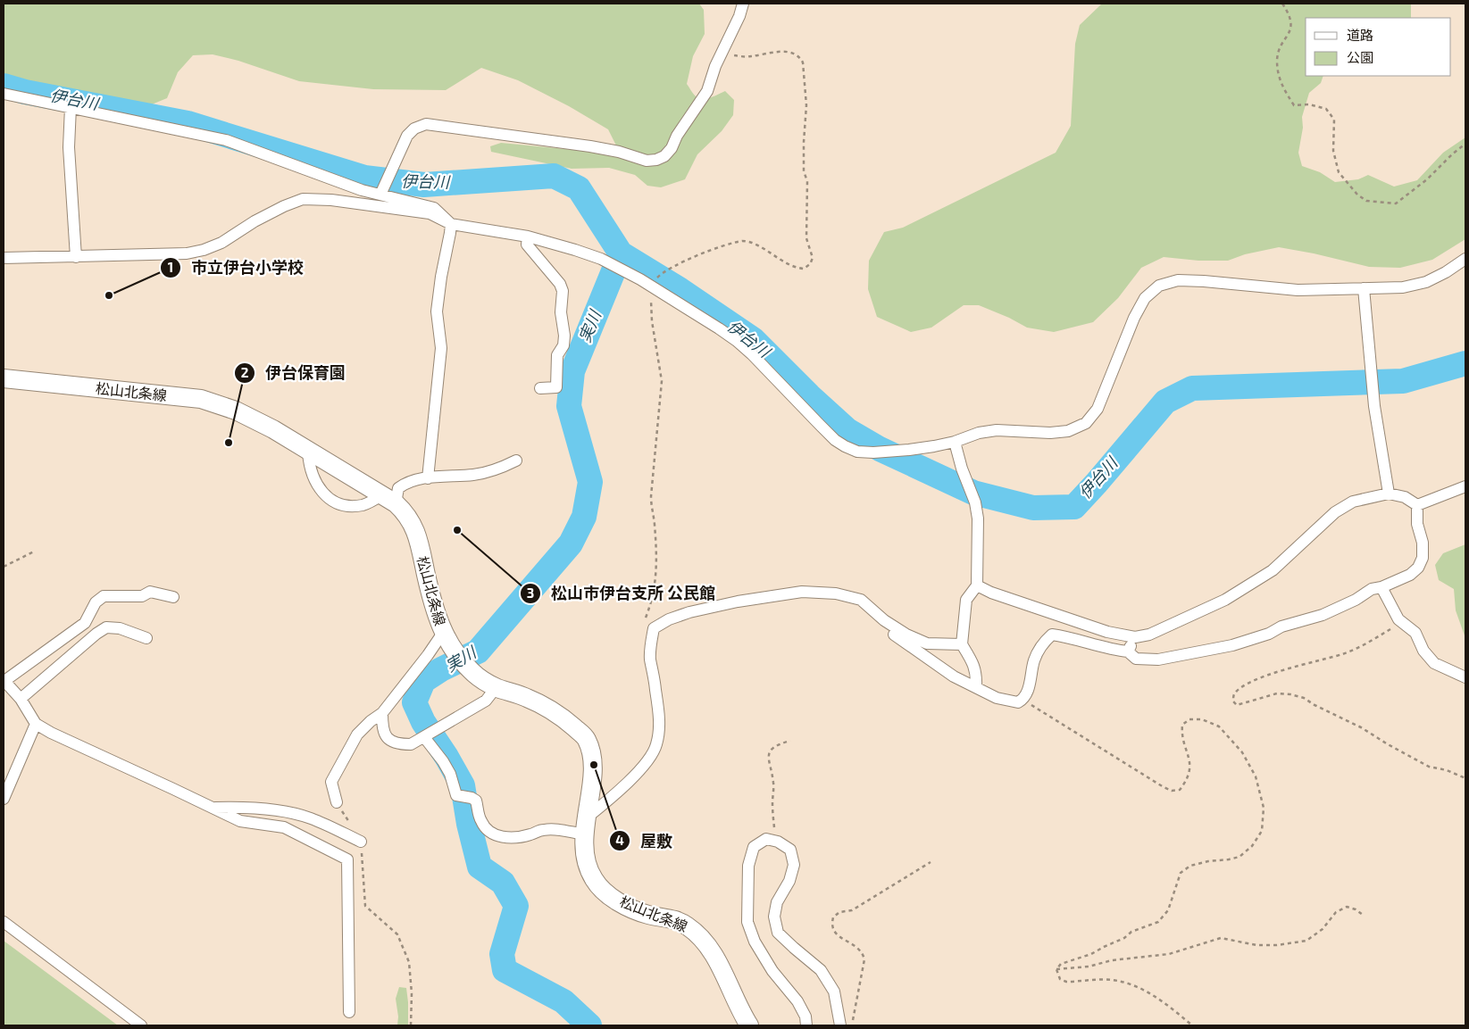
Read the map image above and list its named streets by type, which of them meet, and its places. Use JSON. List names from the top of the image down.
{
  "streets": {
    "main road": ["松山北条線"]
  },
  "water": ["伊台川", "実川"],
  "places": [
    "市立伊台小学校",
    "伊台保育園",
    "松山市伊台支所 公民館",
    "屋敷"
  ],
  "legend": ["道路", "公園"]
}
